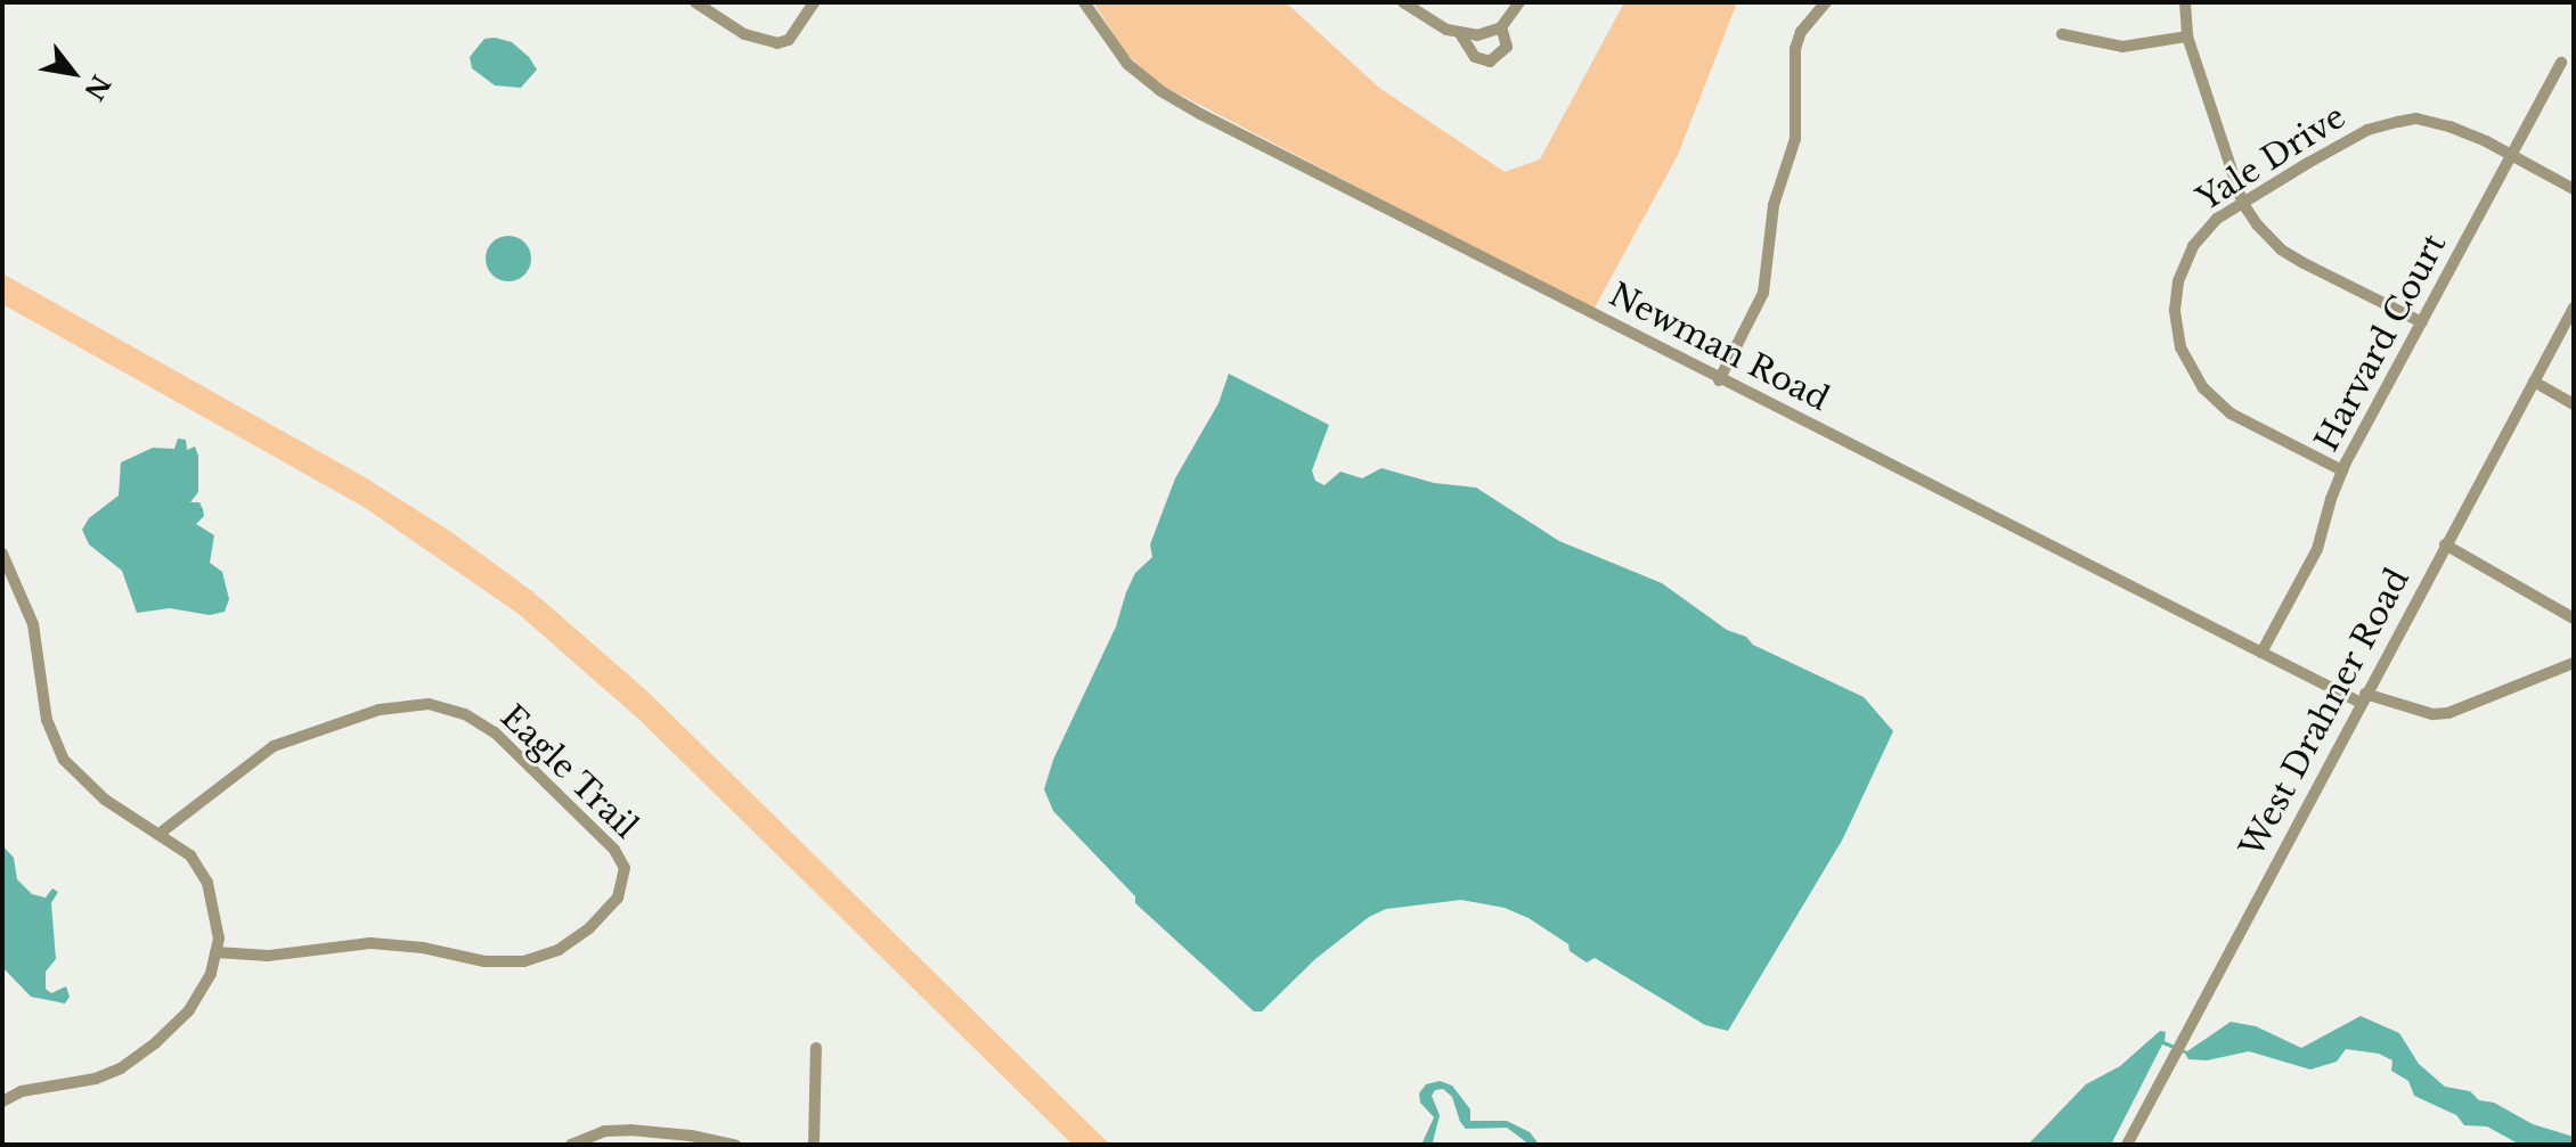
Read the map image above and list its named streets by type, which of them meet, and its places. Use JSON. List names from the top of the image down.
{
  "streets": {
    "street": [
      "Yale Drive",
      "Harvard Court",
      "Newman Road",
      "West Drahner Road",
      "Eagle Trail"
    ]
  },
  "crossings": [
    ["Yale Drive", "Harvard Court"],
    ["Harvard Court", "Newman Road"],
    ["Newman Road", "West Drahner Road"]
  ],
  "north": "bottom right"
}
